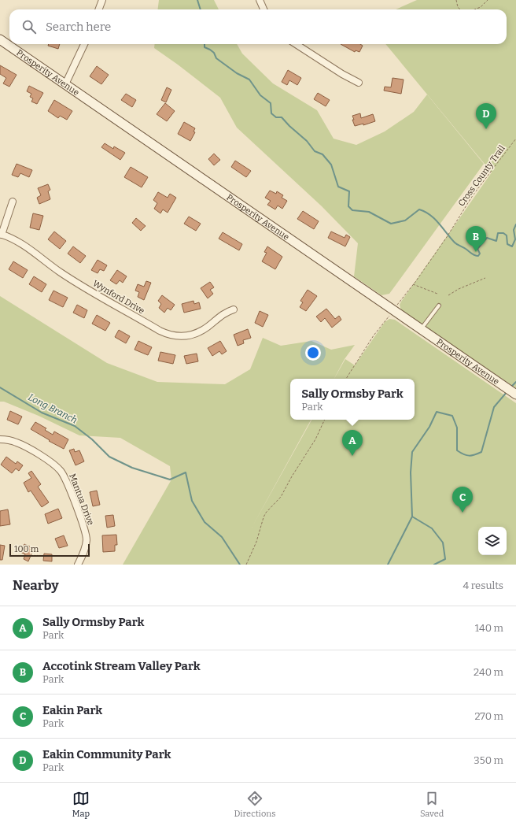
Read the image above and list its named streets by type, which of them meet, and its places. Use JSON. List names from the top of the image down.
{
  "streets": {
    "main road": ["Prosperity Avenue"],
    "street": ["Wynford Drive", "Mantua Drive"],
    "path": ["Cross County Trail"]
  },
  "water": ["Long Branch"],
  "scale_bar": "100 m",
  "page": {
    "search": "Search here",
    "pins": [
      "D",
      "B",
      "A",
      "C"
    ],
    "popup": ["Sally Ormsby Park", "Park"],
    "scale": "100 m",
    "heading": ["Nearby", "4 results"],
    "list": [
      {
        "mark": "A",
        "name": "Sally Ormsby Park",
        "note": "Park",
        "value": "140 m"
      },
      {
        "mark": "B",
        "name": "Accotink Stream Valley Park",
        "note": "Park",
        "value": "240 m"
      },
      {
        "mark": "C",
        "name": "Eakin Park",
        "note": "Park",
        "value": "270 m"
      },
      {
        "mark": "D",
        "name": "Eakin Community Park",
        "note": "Park",
        "value": "350 m"
      }
    ],
    "nav": ["Map", "Directions", "Saved"]
  }
}
